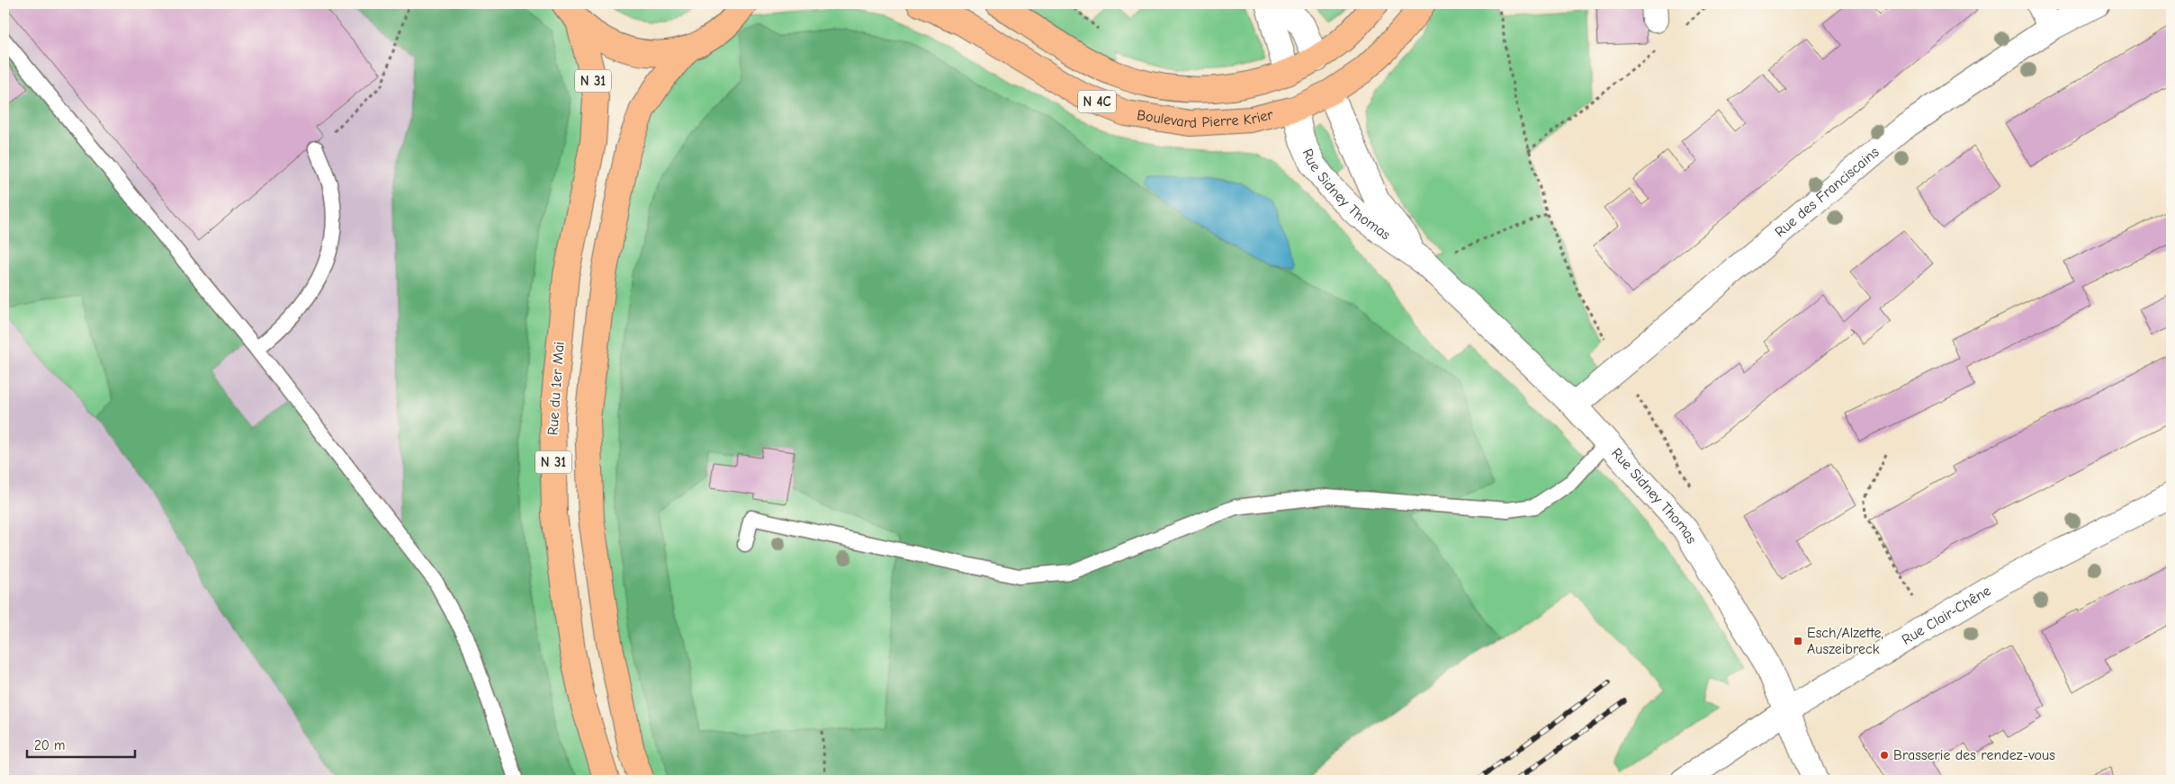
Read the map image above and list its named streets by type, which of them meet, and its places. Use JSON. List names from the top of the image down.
{
  "streets": {
    "main road": [
      "N 31",
      "N 4C",
      "Boulevard Pierre Krier",
      "Rue du 1er Mai"
    ],
    "street": ["Rue Sidney Thomas", "Rue des Franciscains", "Rue Clair-Chêne"]
  },
  "crossings": [
    ["Boulevard Pierre Krier", "Rue Sidney Thomas"],
    ["Rue Sidney Thomas", "Rue des Franciscains"],
    ["Rue Sidney Thomas", "Rue Clair-Chêne"]
  ],
  "places": {
    "transit": ["Esch/Alzette, Auszeibreck"],
    "other": ["Brasserie des rendez-vous"]
  },
  "scale_bar": "20 m"
}
